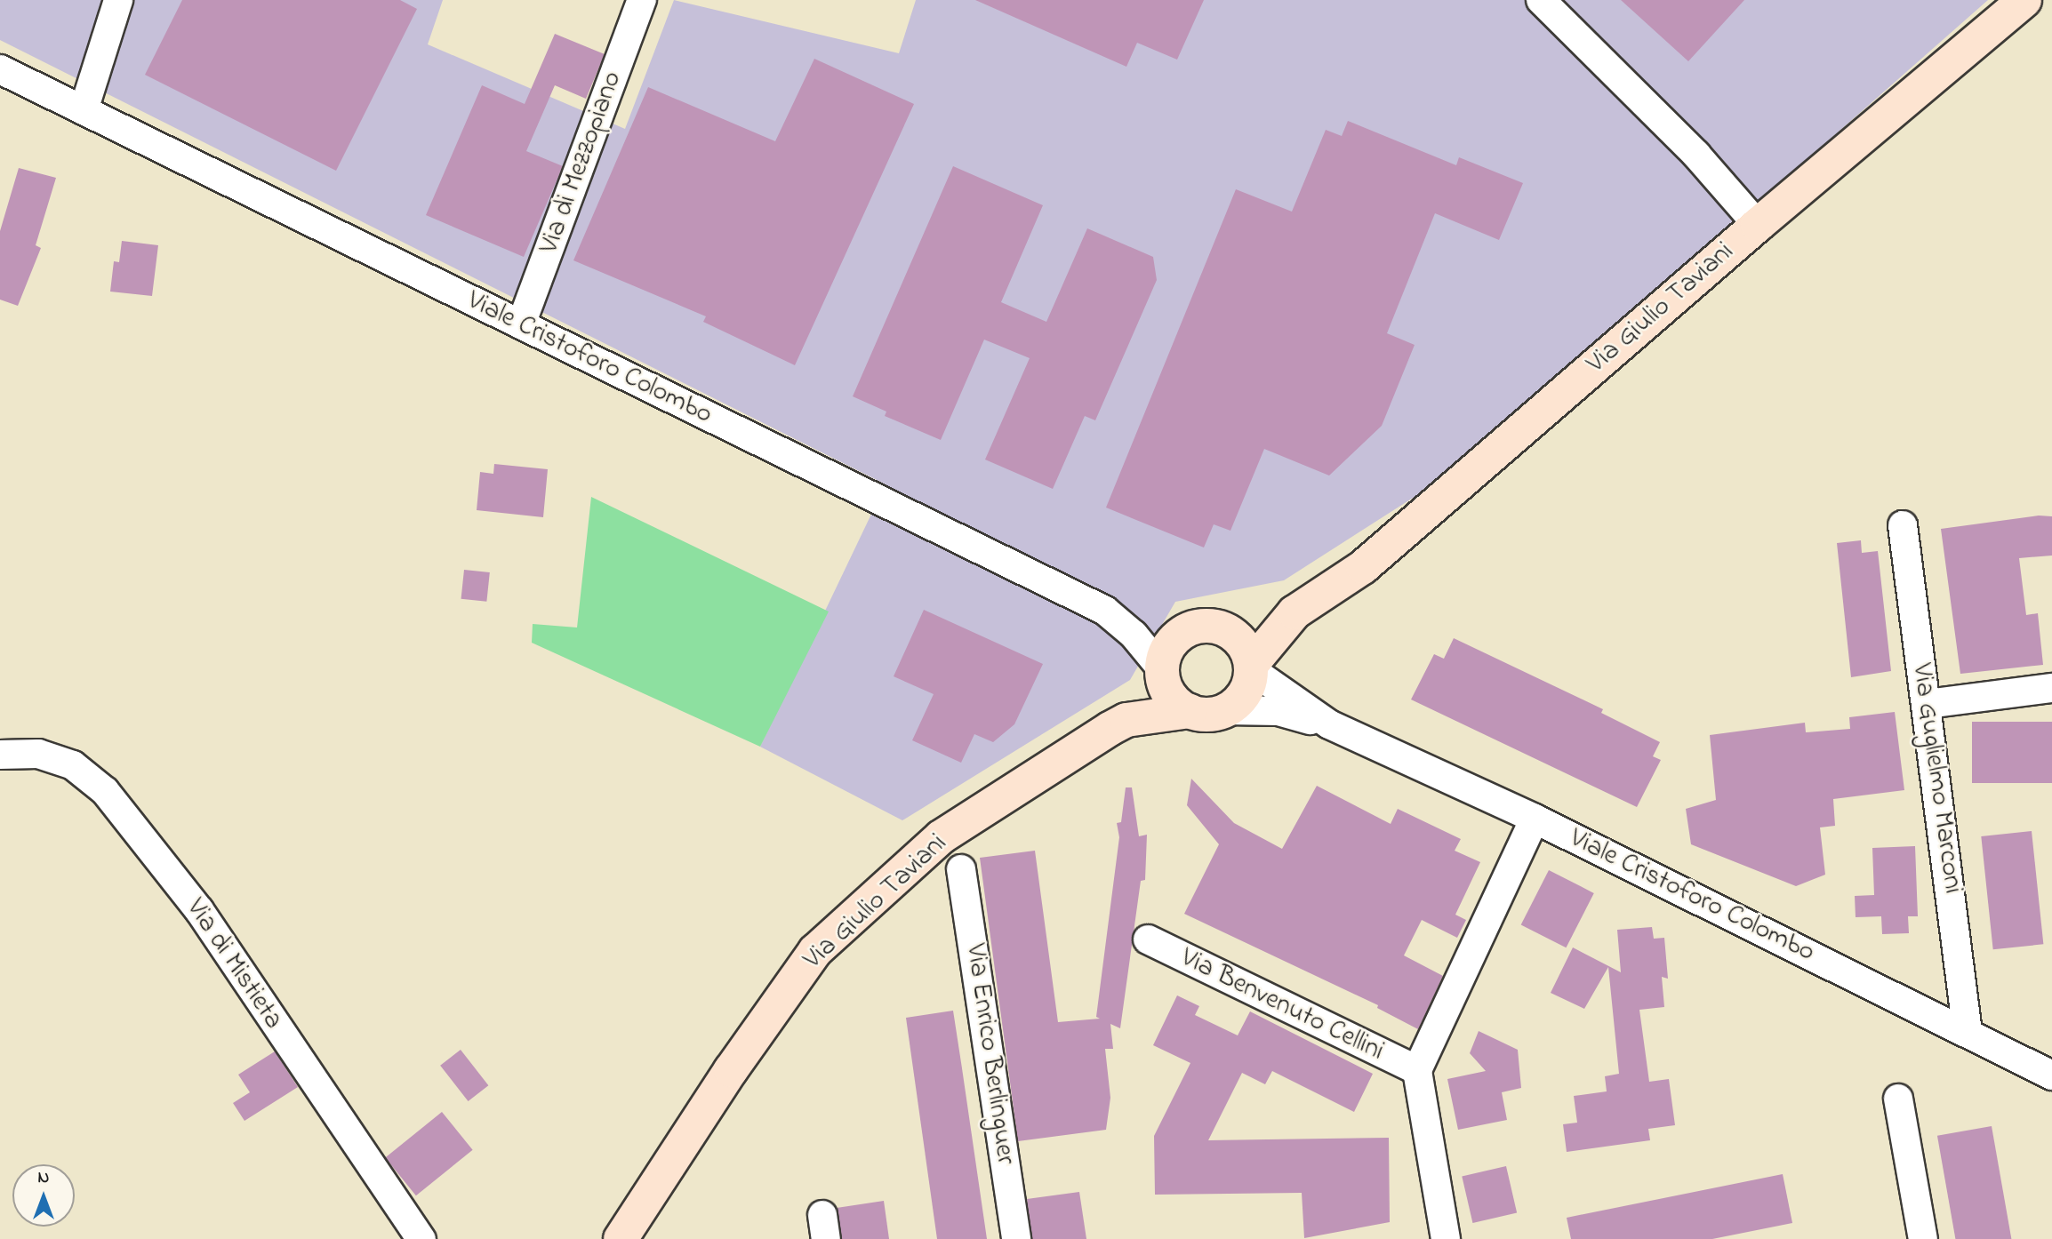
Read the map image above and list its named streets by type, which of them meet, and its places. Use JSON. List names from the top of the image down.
{
  "streets": {
    "main road": ["Via Giulio Taviani", "Viale Cristoforo Colombo"],
    "street": [
      "Via di Mezzopiano",
      "Via Guglielmo Marconi",
      "Via di Mistieta",
      "Via Benvenuto Cellini",
      "Via Enrico Berlinguer"
    ]
  },
  "crossings": [
    ["Via di Mezzopiano", "Viale Cristoforo Colombo"],
    ["Via Giulio Taviani", "Viale Cristoforo Colombo"],
    ["Viale Cristoforo Colombo", "Via Guglielmo Marconi"],
    ["Viale Cristoforo Colombo", "Via Benvenuto Cellini"]
  ],
  "north": "top"
}
